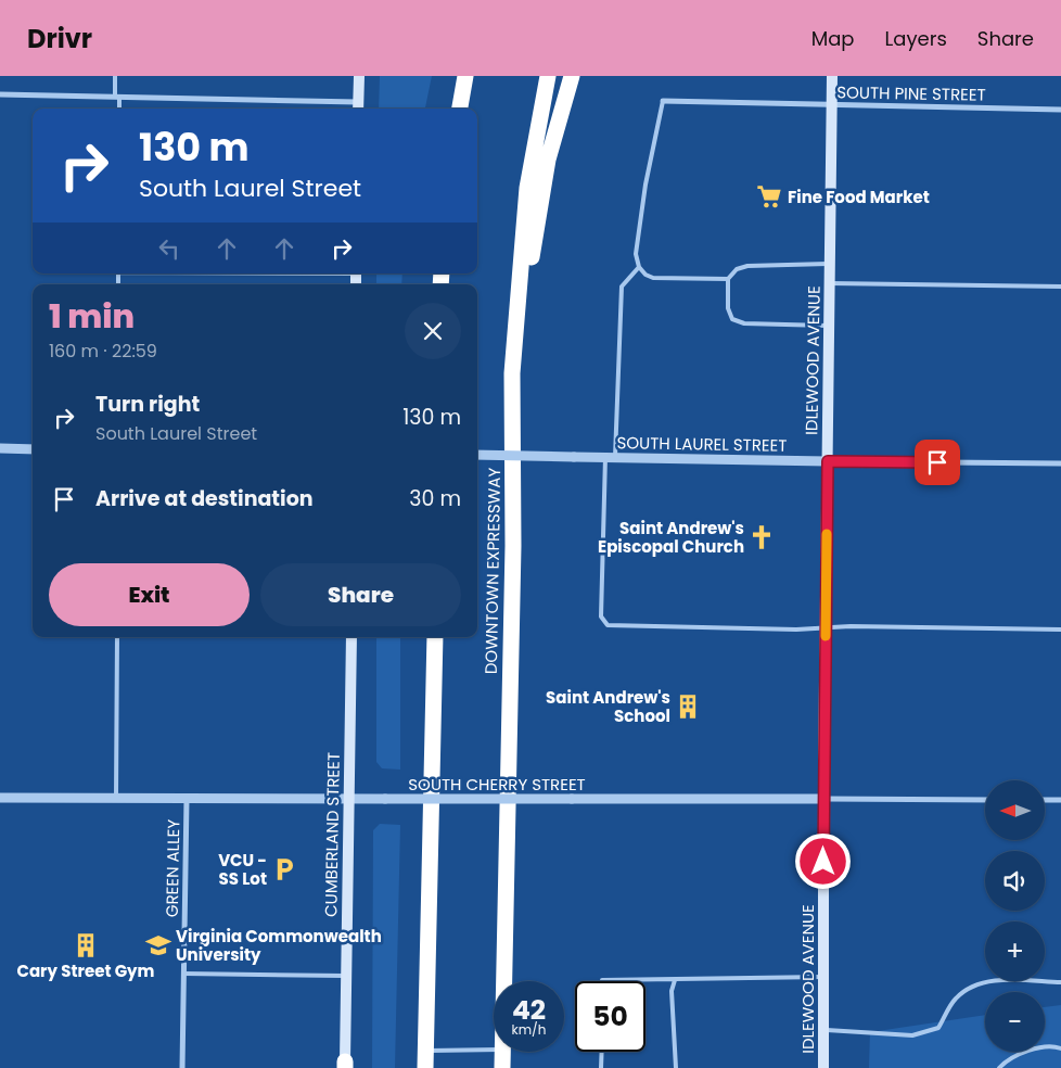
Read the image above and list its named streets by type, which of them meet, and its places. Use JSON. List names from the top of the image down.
{
  "streets": {
    "highway": ["DOWNTOWN EXPRESSWAY"],
    "main road": ["IDLEWOOD AVENUE", "CUMBERLAND STREET"],
    "street": [
      "SOUTH PINE STREET",
      "SOUTH LAUREL STREET",
      "SOUTH CHERRY STREET",
      "GREEN ALLEY"
    ]
  },
  "crossings": [
    ["SOUTH PINE STREET", "IDLEWOOD AVENUE"],
    ["IDLEWOOD AVENUE", "SOUTH LAUREL STREET"],
    ["IDLEWOOD AVENUE", "SOUTH CHERRY STREET"],
    ["SOUTH CHERRY STREET", "CUMBERLAND STREET"],
    ["SOUTH CHERRY STREET", "GREEN ALLEY"]
  ],
  "places": {
    "supermarket": ["Fine Food Market"],
    "church": ["Saint Andrew's Episcopal Church"],
    "building": ["Saint Andrew's School", "Cary Street Gym"],
    "parking": ["VCU - SS Lot"],
    "school or university": ["Virginia Commonwealth University"]
  },
  "north": "left",
  "page": {
    "header": "Drivr",
    "nav": ["Map", "Layers", "Share"],
    "turn": ["130 m", "South Laurel Street"],
    "heading": ["1 min", "160 m · 22:59"],
    "list": [
      {
        "name": "Turn right",
        "note": "South Laurel Street",
        "value": "130 m"
      },
      {
        "name": "Arrive at destination",
        "value": "30 m"
      }
    ],
    "buttons": ["Exit", "Share"],
    "map_buttons": ["+", "−"],
    "speed": "42 km/h",
    "limit": "50"
  }
}
